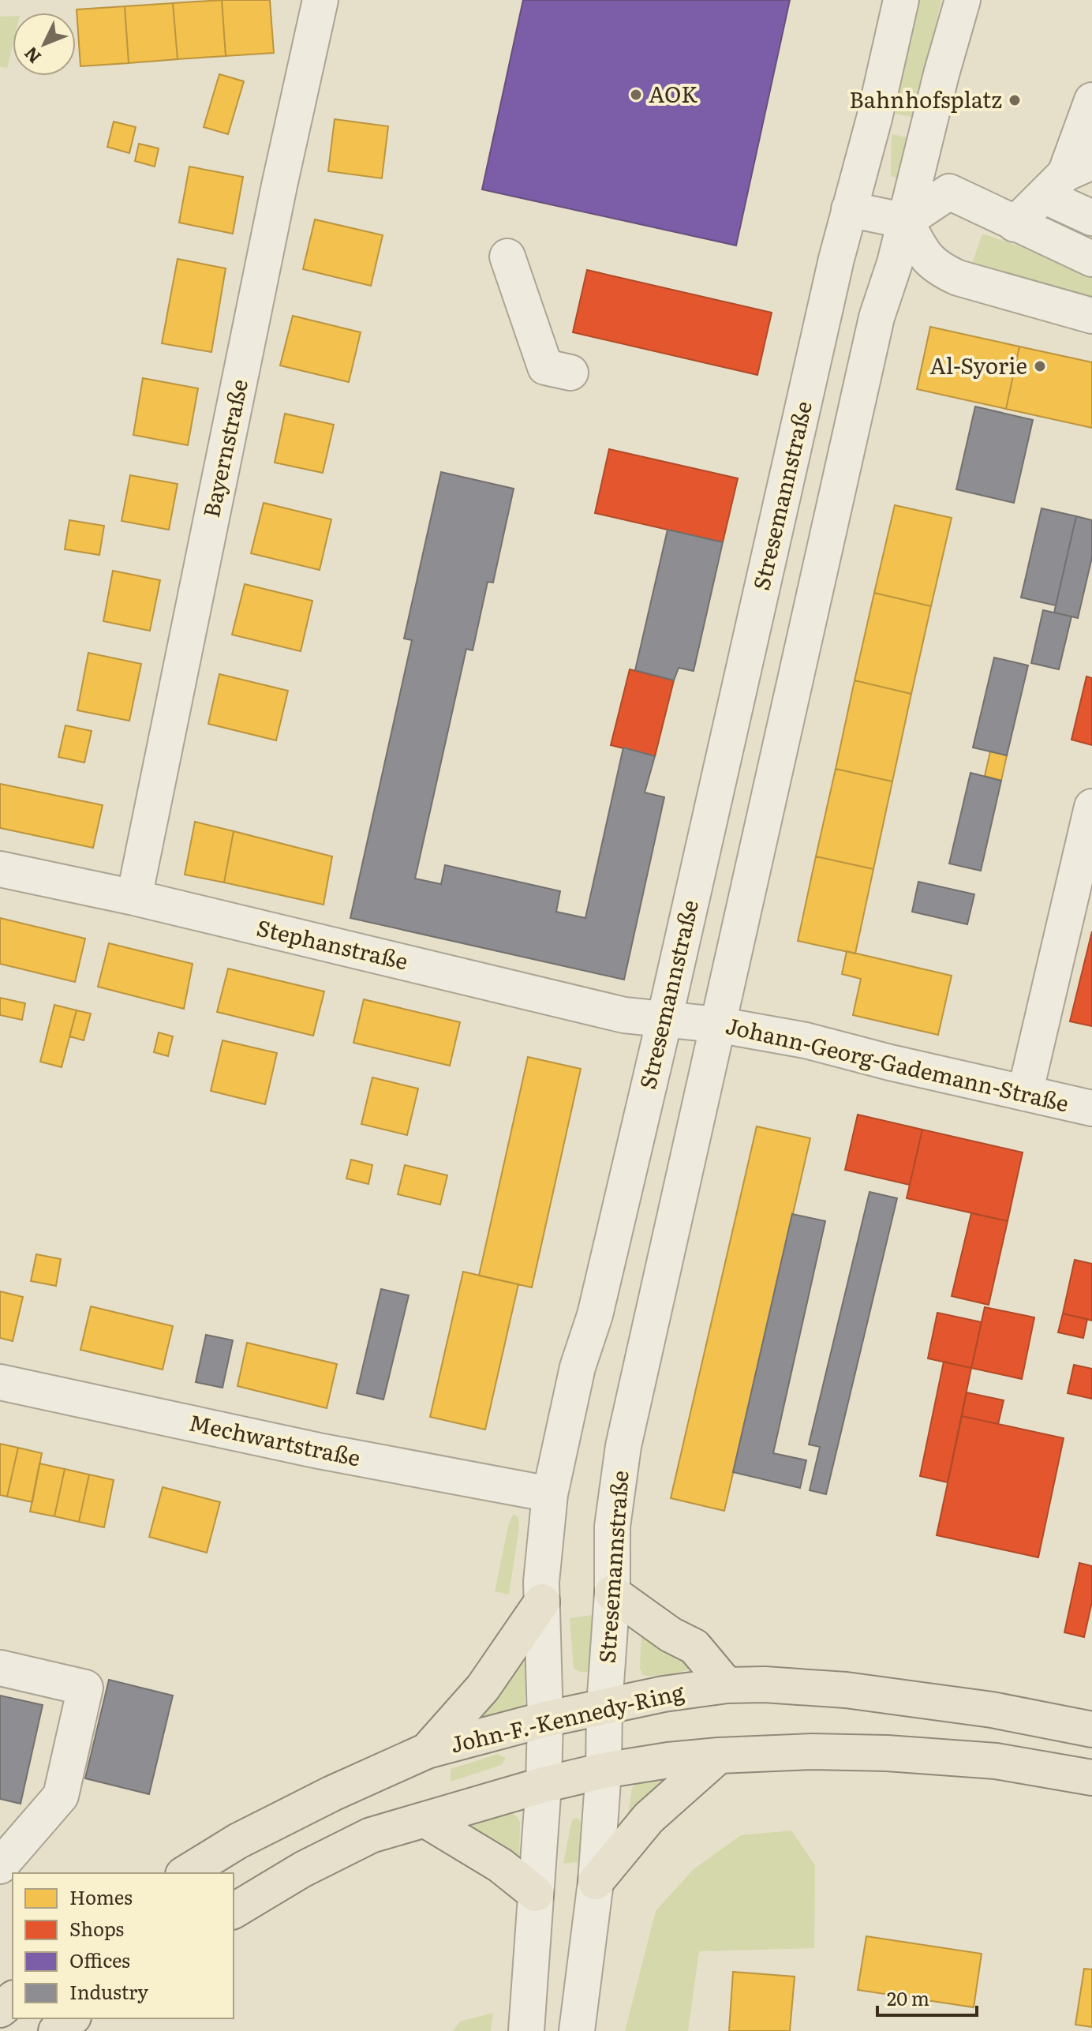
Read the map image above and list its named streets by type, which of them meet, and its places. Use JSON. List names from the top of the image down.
{
  "streets": {
    "main road": ["John-F.-Kennedy-Ring"],
    "street": [
      "Bayernstraße",
      "Stresemannstraße",
      "Stephanstraße",
      "Johann-Georg-Gademann-Straße",
      "Mechwartstraße"
    ]
  },
  "crossings": [
    ["Bayernstraße", "Stephanstraße"],
    ["Stresemannstraße", "Stephanstraße"],
    ["Stresemannstraße", "Johann-Georg-Gademann-Straße"],
    ["Stresemannstraße", "Mechwartstraße"],
    ["Stresemannstraße", "John-F.-Kennedy-Ring"],
    ["Stephanstraße", "Johann-Georg-Gademann-Straße"]
  ],
  "places": ["AOK", "Bahnhofsplatz", "Al-Syorie"],
  "legend": [
    "Homes",
    "Shops",
    "Offices",
    "Industry"
  ],
  "scale_bar": "20 m",
  "north": "bottom left"
}
